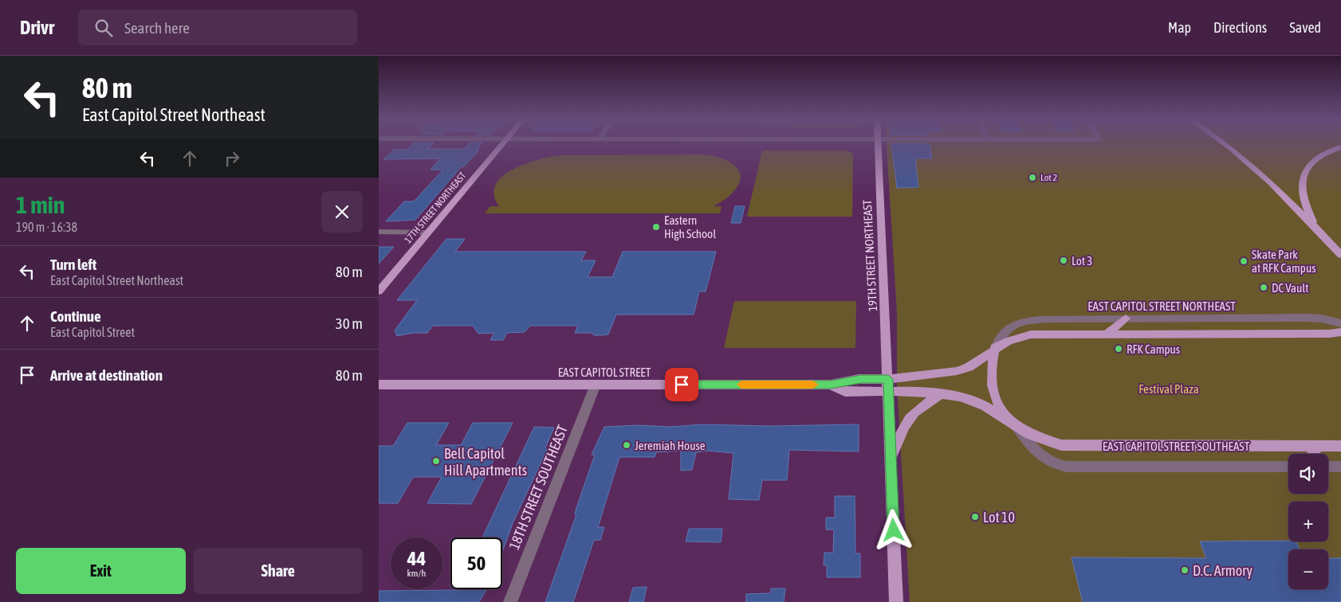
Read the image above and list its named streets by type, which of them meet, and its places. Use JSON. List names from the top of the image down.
{
  "streets": {
    "main road": [
      "17TH STREET NORTHEAST",
      "19TH STREET NORTHEAST",
      "EAST CAPITOL STREET NORTHEAST",
      "EAST CAPITOL STREET",
      "EAST CAPITOL STREET SOUTHEAST"
    ],
    "street": ["18TH STREET SOUTHEAST"]
  },
  "crossings": [
    ["19TH STREET NORTHEAST", "EAST CAPITOL STREET NORTHEAST"],
    ["19TH STREET NORTHEAST", "EAST CAPITOL STREET SOUTHEAST"],
    ["EAST CAPITOL STREET NORTHEAST", "EAST CAPITOL STREET SOUTHEAST"],
    ["EAST CAPITOL STREET", "EAST CAPITOL STREET SOUTHEAST"],
    ["EAST CAPITOL STREET", "18TH STREET SOUTHEAST"]
  ],
  "parks": ["Festival Plaza"],
  "places": [
    "Lot 2",
    "Eastern High School",
    "Lot 3",
    "Skate Park at RFK Campus",
    "DC Vault",
    "RFK Campus",
    "Jeremiah House",
    "Bell Capitol Hill Apartments",
    "Lot 10",
    "D.C. Armory"
  ],
  "page": {
    "header": "Drivr",
    "search": "Search here",
    "nav": ["Map", "Directions", "Saved"],
    "turn": ["80 m", "East Capitol Street Northeast"],
    "heading": ["1 min", "190 m · 16:38"],
    "list": [
      {
        "name": "Turn left",
        "note": "East Capitol Street Northeast",
        "value": "80 m"
      },
      {
        "name": "Continue",
        "note": "East Capitol Street",
        "value": "30 m"
      },
      {
        "name": "Arrive at destination",
        "value": "80 m"
      }
    ],
    "map_buttons": ["+", "−"],
    "speed": "44 km/h",
    "limit": "50",
    "buttons": ["Exit", "Share"]
  }
}
